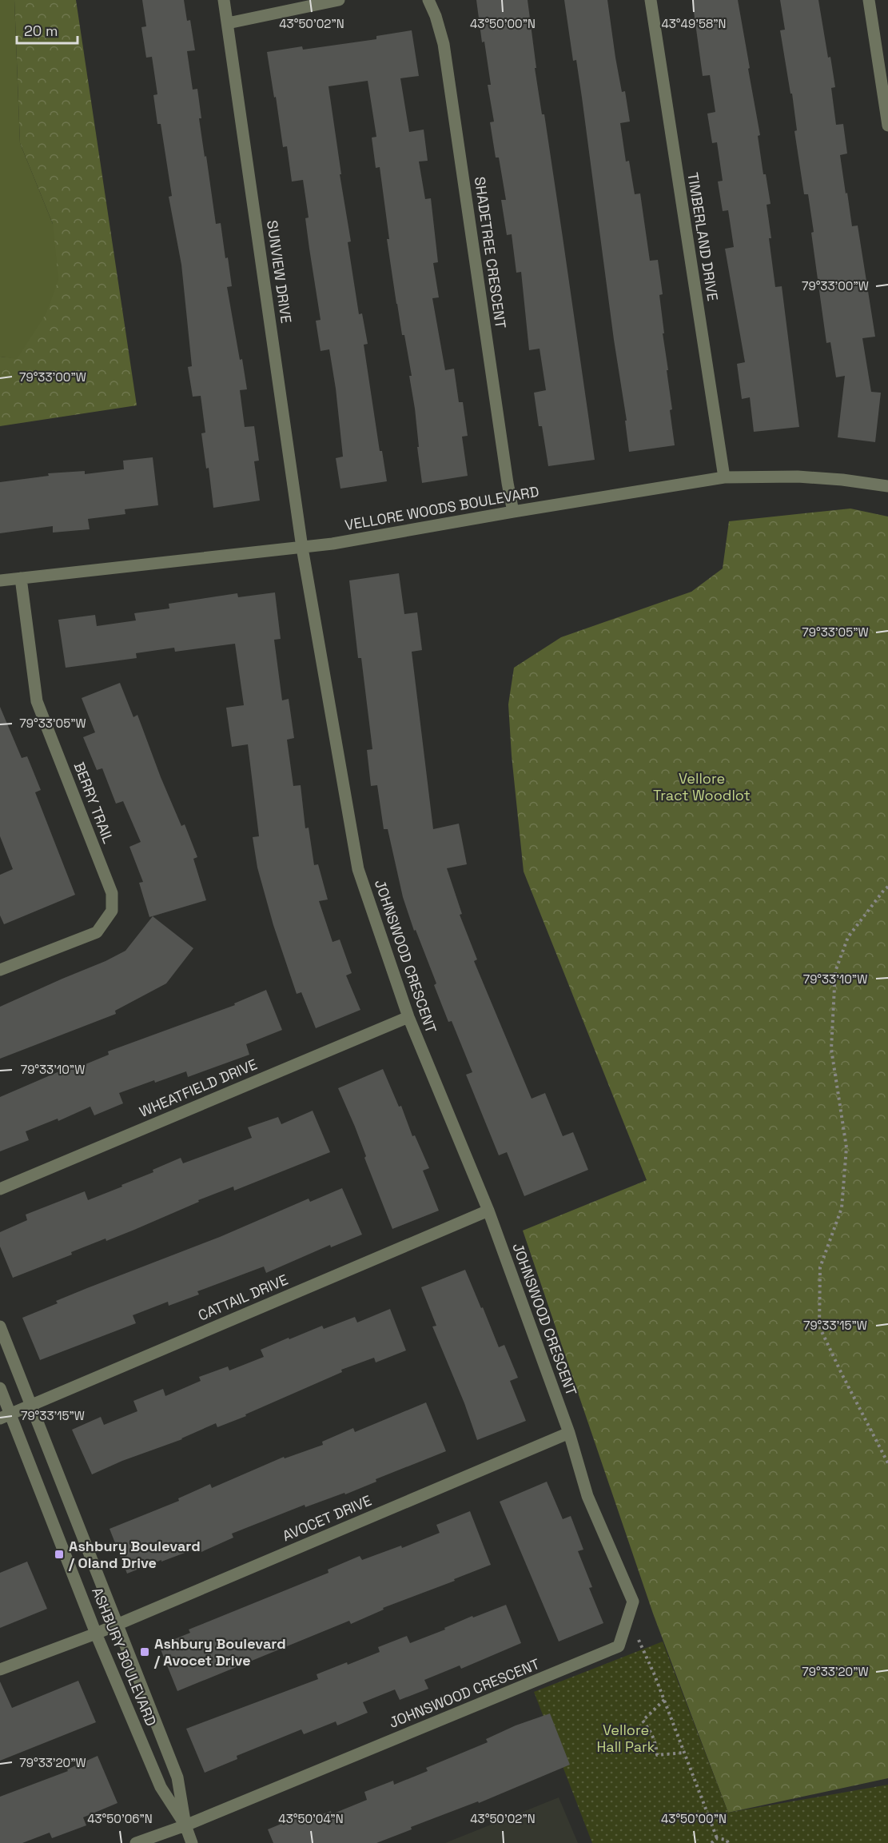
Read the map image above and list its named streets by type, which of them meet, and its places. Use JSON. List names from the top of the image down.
{
  "streets": {
    "street": [
      "TIMBERLAND DRIVE",
      "SHADETREE CRESCENT",
      "SUNVIEW DRIVE",
      "VELLORE WOODS BOULEVARD",
      "BERRY TRAIL",
      "JOHNSWOOD CRESCENT",
      "WHEATFIELD DRIVE",
      "CATTAIL DRIVE",
      "AVOCET DRIVE",
      "ASHBURY BOULEVARD"
    ]
  },
  "crossings": [
    ["TIMBERLAND DRIVE", "VELLORE WOODS BOULEVARD"],
    ["SHADETREE CRESCENT", "VELLORE WOODS BOULEVARD"],
    ["SUNVIEW DRIVE", "VELLORE WOODS BOULEVARD"],
    ["SUNVIEW DRIVE", "JOHNSWOOD CRESCENT"],
    ["VELLORE WOODS BOULEVARD", "BERRY TRAIL"],
    ["VELLORE WOODS BOULEVARD", "JOHNSWOOD CRESCENT"],
    ["JOHNSWOOD CRESCENT", "WHEATFIELD DRIVE"],
    ["JOHNSWOOD CRESCENT", "CATTAIL DRIVE"],
    ["JOHNSWOOD CRESCENT", "AVOCET DRIVE"],
    ["JOHNSWOOD CRESCENT", "ASHBURY BOULEVARD"],
    ["CATTAIL DRIVE", "ASHBURY BOULEVARD"],
    ["AVOCET DRIVE", "ASHBURY BOULEVARD"]
  ],
  "parks": ["Vellore Tract Woodlot", "Vellore Hall Park"],
  "places": {
    "transit": ["Ashbury Boulevard / Oland Drive", "Ashbury Boulevard / Avocet Drive"]
  },
  "scale_bar": "20 m",
  "coordinates": [
    "43°50'02\"N",
    "43°50'00\"N",
    "43°49'58\"N",
    "79°33'00\"W",
    "79°33'05\"W",
    "79°33'10\"W",
    "79°33'15\"W",
    "79°33'20\"W",
    "43°50'06\"N",
    "43°50'04\"N"
  ]
}
